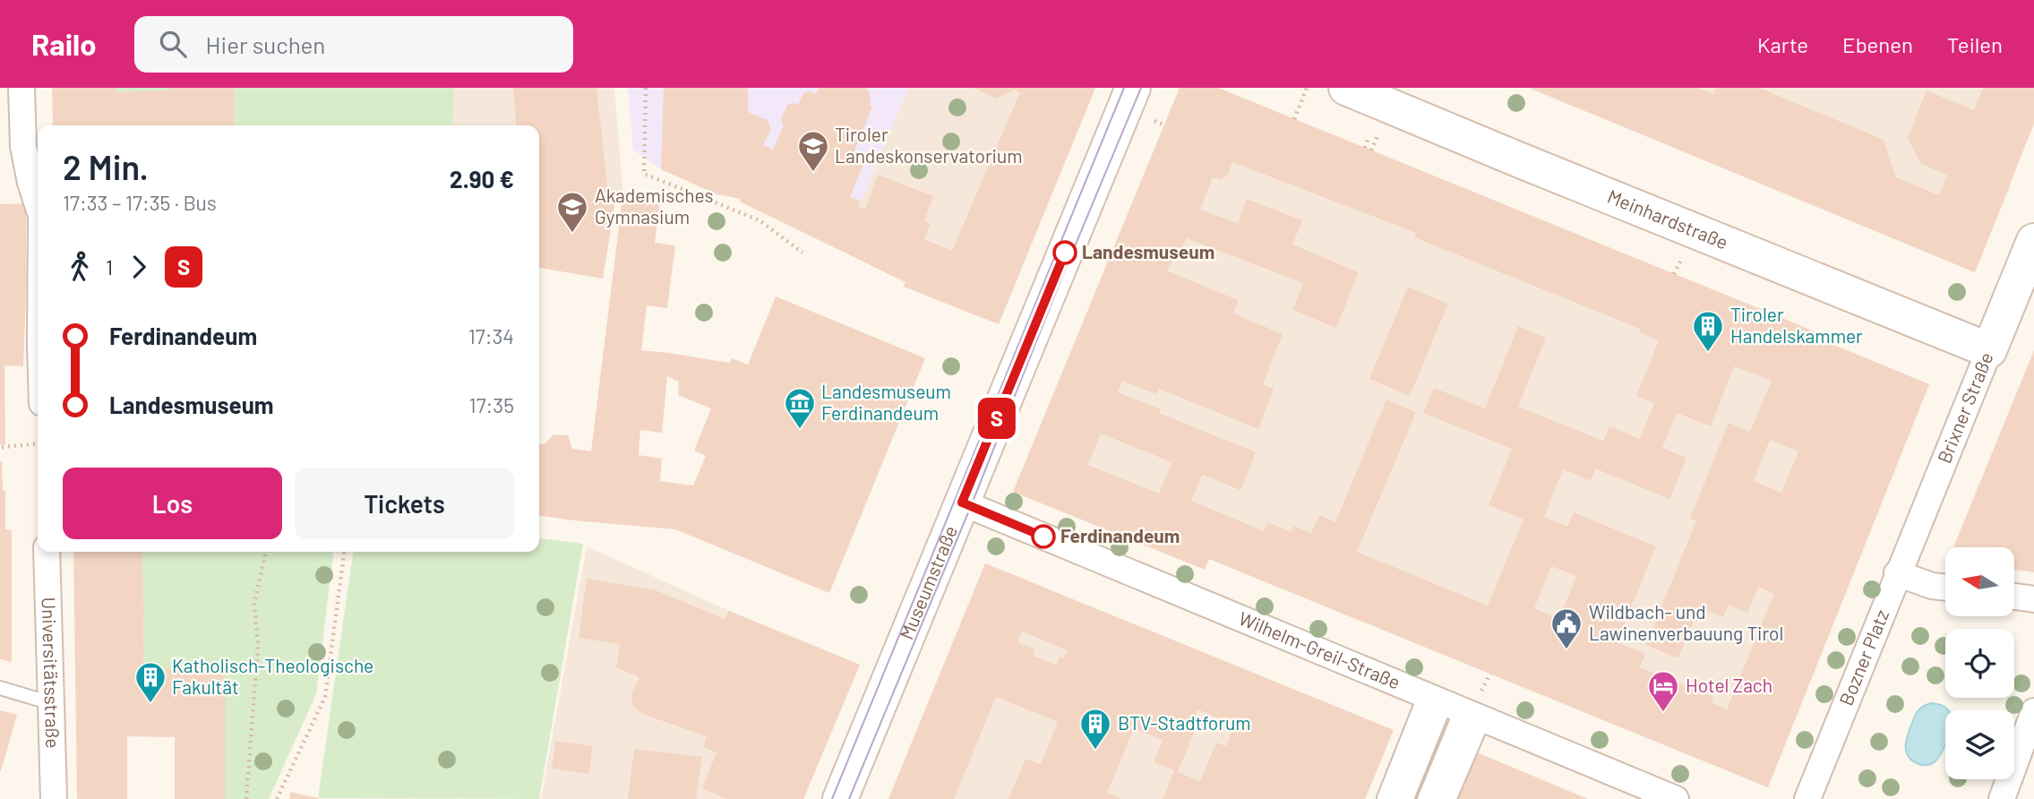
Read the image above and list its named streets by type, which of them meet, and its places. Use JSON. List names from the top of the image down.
{
  "streets": {
    "street": [
      "Meinhardstraße",
      "Brixner Straße",
      "Museumstraße",
      "Wilhelm-Greil-Straße",
      "Bozner Platz",
      "Universitätsstraße"
    ]
  },
  "crossings": [
    ["Meinhardstraße", "Brixner Straße"],
    ["Brixner Straße", "Bozner Platz"],
    ["Museumstraße", "Wilhelm-Greil-Straße"]
  ],
  "places": {
    "school or university": ["Tiroler Landeskonservatorium", "Akademisches Gymnasium"],
    "other": ["Landesmuseum", "Ferdinandeum"],
    "building": ["Tiroler Handelskammer", "Katholisch-Theologische Fakultät", "BTV-Stadtforum"],
    "museum": ["Landesmuseum Ferdinandeum"],
    "public building": ["Wildbach- und Lawinenverbauung Tirol"],
    "hotel": ["Hotel Zach"]
  },
  "lines": ["bus line S"],
  "north": "left",
  "page": {
    "header": "Railo",
    "search": "Hier suchen",
    "nav": ["Karte", "Ebenen", "Teilen"],
    "on_map": "S",
    "heading": ["2 Min.", "17:33 – 17:35 · Bus", "2.90 €"],
    "legs": ["1", "S"],
    "list": [
      {
        "name": "Ferdinandeum",
        "value": "17:34"
      },
      {
        "name": "Landesmuseum",
        "value": "17:35"
      }
    ],
    "buttons": ["Los", "Tickets"]
  }
}
